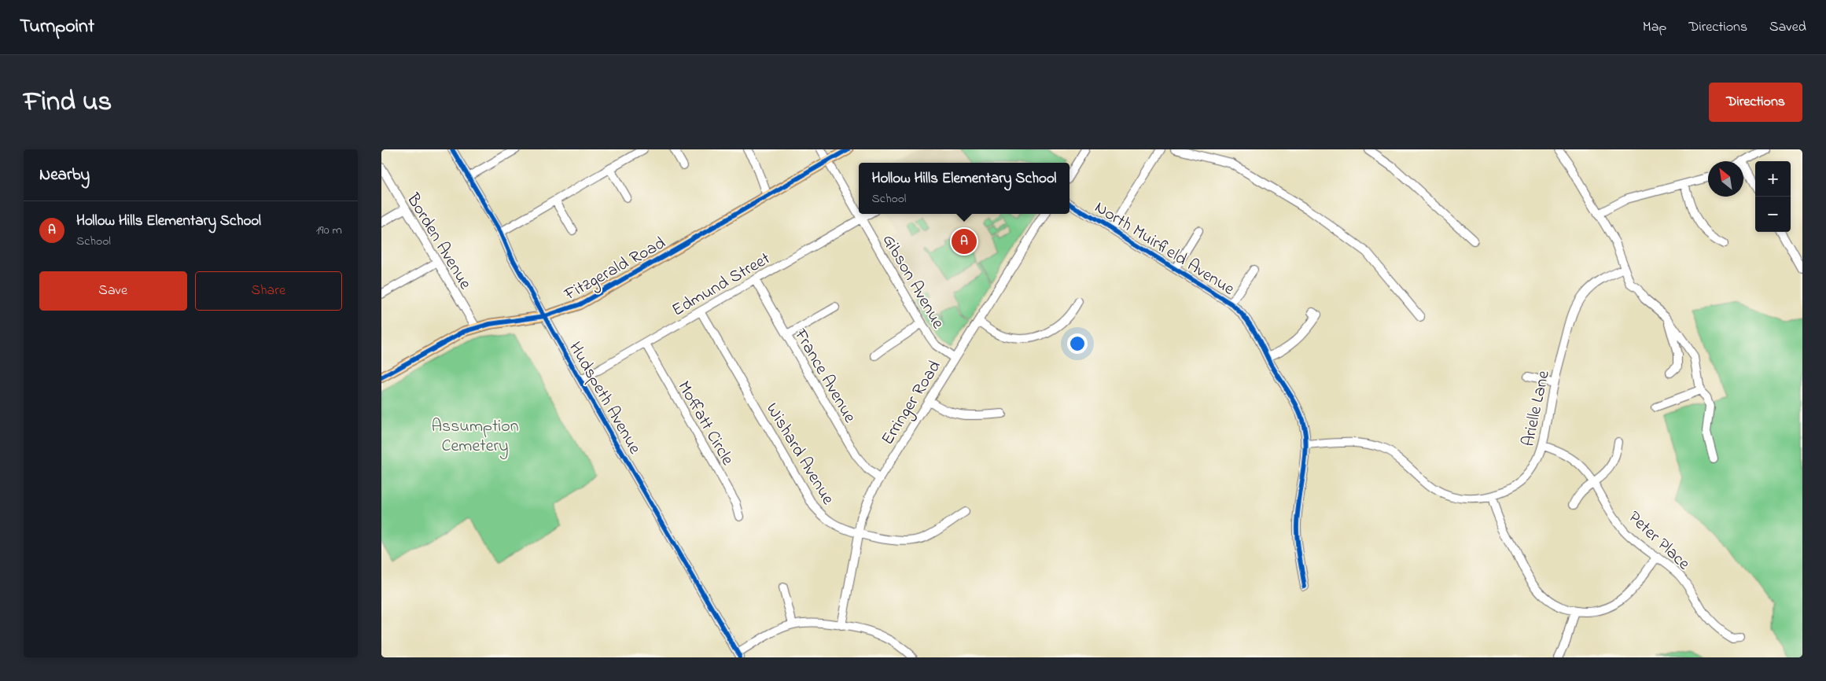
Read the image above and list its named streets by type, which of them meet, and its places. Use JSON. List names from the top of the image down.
{
  "streets": {
    "main road": ["Fitzgerald Road"],
    "street": [
      "Borden Avenue",
      "North Muirfield Avenue",
      "Gibson Avenue",
      "Edmund Street",
      "France Avenue",
      "Hudspeth Avenue",
      "Erringer Road",
      "Arielle Lane",
      "Moffatt Circle",
      "Wishard Avenue",
      "Peter Place"
    ]
  },
  "crossings": [
    ["Borden Avenue", "Fitzgerald Road"],
    ["North Muirfield Avenue", "Arielle Lane"],
    ["Fitzgerald Road", "Gibson Avenue"],
    ["Fitzgerald Road", "Hudspeth Avenue"],
    ["Gibson Avenue", "Edmund Street"],
    ["Gibson Avenue", "Erringer Road"],
    ["Edmund Street", "France Avenue"],
    ["Edmund Street", "Hudspeth Avenue"],
    ["Edmund Street", "Moffatt Circle"],
    ["Edmund Street", "Wishard Avenue"],
    ["France Avenue", "Erringer Road"],
    ["Erringer Road", "Wishard Avenue"],
    ["Arielle Lane", "Peter Place"]
  ],
  "parks": ["Assumption Cemetery"],
  "north": "top left",
  "page": {
    "header": "Turnpoint",
    "nav": ["Map", "Directions", "Saved"],
    "title": "Find us",
    "buttons": [
      "Directions",
      ["Save", "Share"]
    ],
    "heading": "Nearby",
    "map_buttons": ["+", "−"],
    "popup": ["Hollow Hills Elementary School", "School"],
    "list": [
      {
        "mark": "A",
        "name": "Hollow Hills Elementary School",
        "note": "School",
        "value": "190 m"
      }
    ],
    "pins": "A"
  }
}
